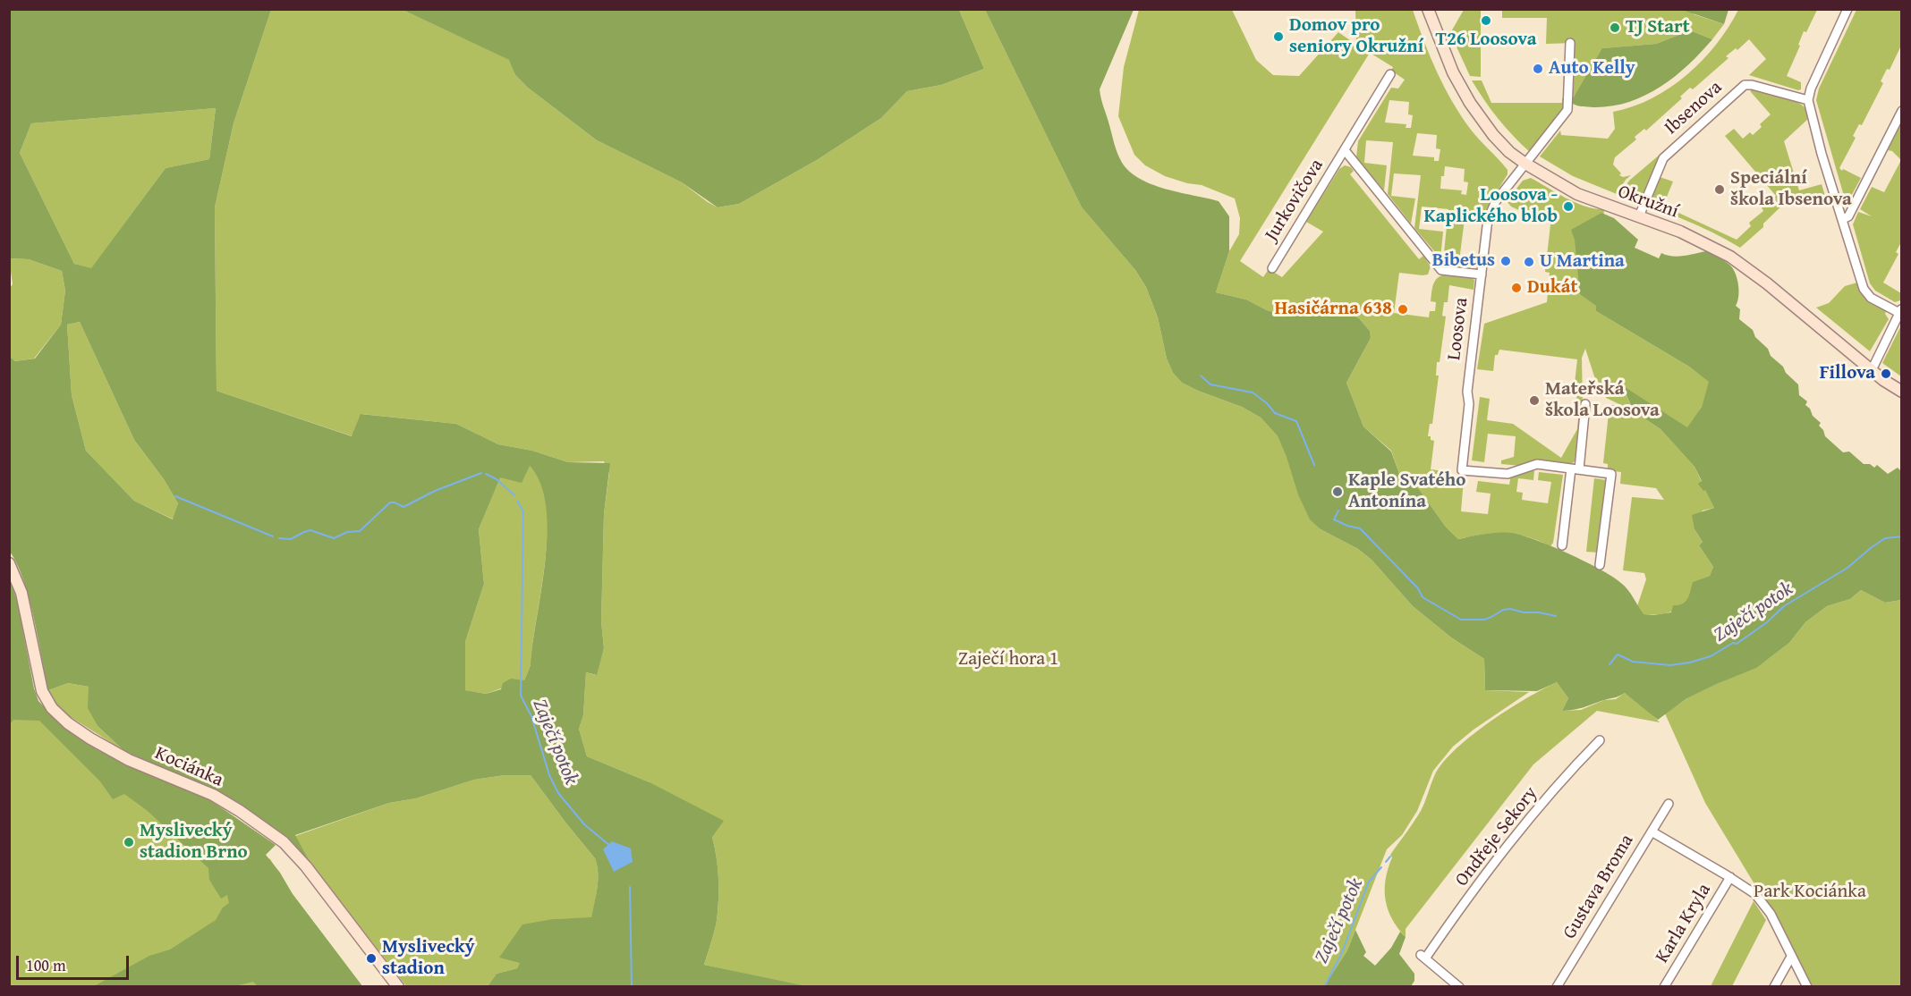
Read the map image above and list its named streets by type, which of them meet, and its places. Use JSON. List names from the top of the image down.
{
  "streets": {
    "street": [
      "Ibsenova",
      "Jurkovičova",
      "Okružní",
      "Loosova",
      "Kociánka",
      "Ondřeje Sekory",
      "Gustava Broma",
      "Karla Kryla"
    ]
  },
  "crossings": [
    ["Ibsenova", "Okružní"],
    ["Jurkovičova", "Loosova"],
    ["Okružní", "Loosova"]
  ],
  "water": ["Zaječí potok"],
  "parks": ["Zaječí hora 1", "Park Kociánka"],
  "places": [
    "T26 Loosova",
    "TJ Start",
    "Domov pro seniory Okružní",
    "Auto Kelly",
    "Speciální škola Ibsenova",
    "Loosova - Kaplického blob",
    "Bibetus",
    "U Martina",
    "Dukát",
    "Hasičárna 638",
    "Fillova",
    "Mateřská škola Loosova",
    "Kaple Svatého Antonína",
    "Myslivecký stadion Brno",
    "Myslivecký stadion"
  ],
  "scale_bar": "100 m"
}
